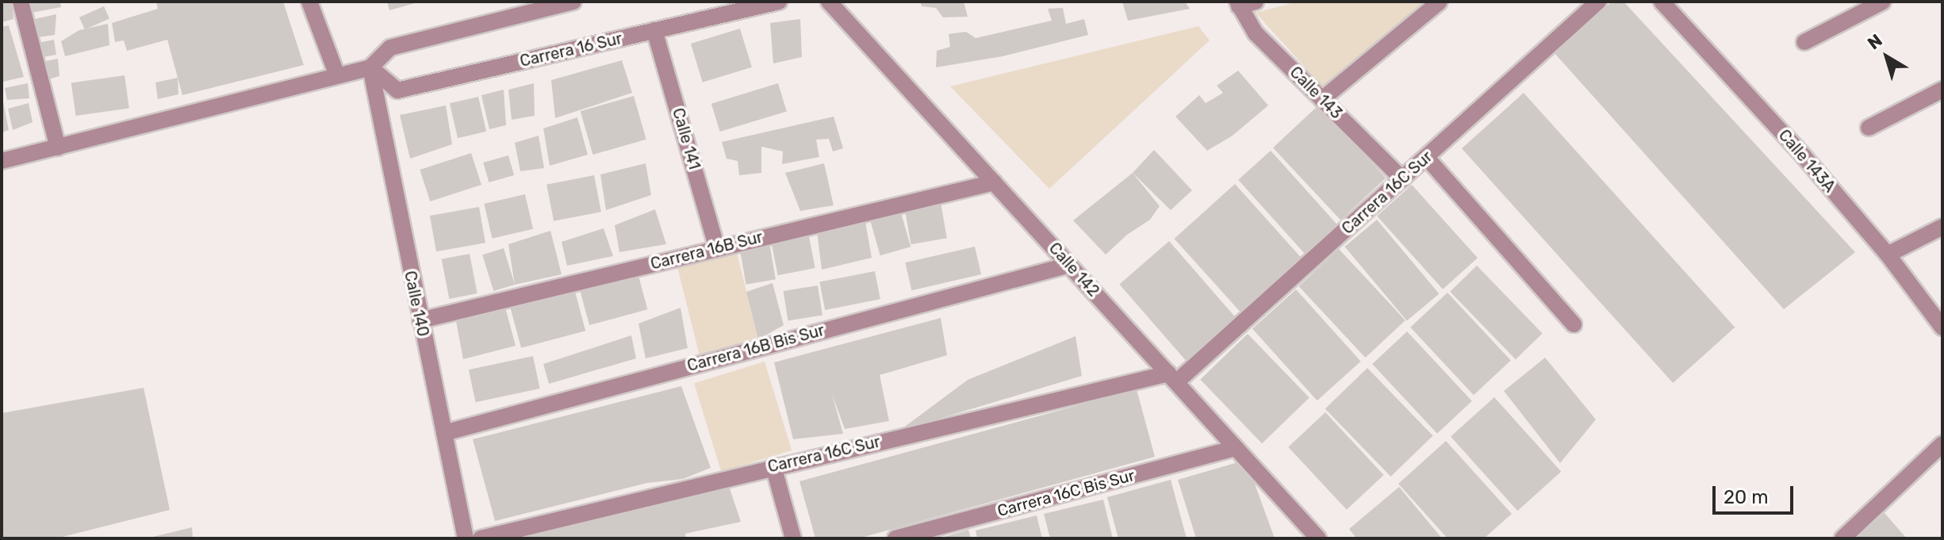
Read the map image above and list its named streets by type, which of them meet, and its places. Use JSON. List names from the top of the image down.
{
  "streets": {
    "street": [
      "Carrera 16 Sur",
      "Calle 143",
      "Calle 141",
      "Calle 143A",
      "Carrera 16C Sur",
      "Carrera 16B Sur",
      "Calle 142",
      "Calle 140",
      "Carrera 16B Bis Sur",
      "Carrera 16C Bis Sur"
    ]
  },
  "crossings": [
    ["Carrera 16 Sur", "Calle 141"],
    ["Carrera 16 Sur", "Calle 140"],
    ["Calle 143", "Carrera 16C Sur"],
    ["Calle 141", "Carrera 16B Sur"],
    ["Carrera 16C Sur", "Calle 142"],
    ["Carrera 16B Sur", "Calle 142"],
    ["Carrera 16B Sur", "Calle 140"],
    ["Calle 142", "Carrera 16B Bis Sur"],
    ["Calle 142", "Carrera 16C Bis Sur"],
    ["Calle 140", "Carrera 16B Bis Sur"]
  ],
  "scale_bar": "20 m",
  "north": "top left"
}
